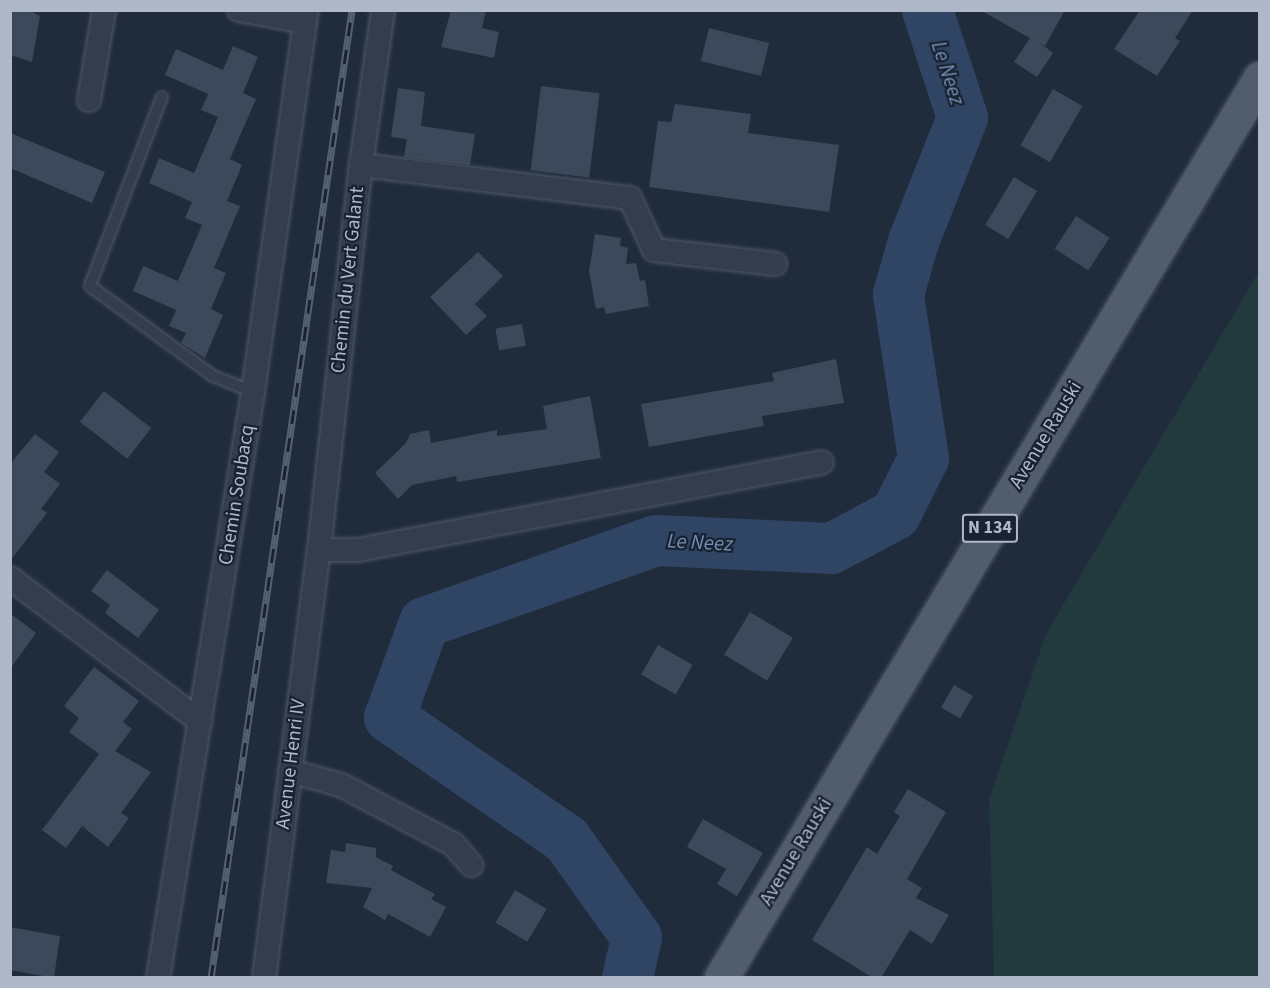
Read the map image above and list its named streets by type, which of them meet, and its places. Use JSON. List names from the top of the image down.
{
  "streets": {
    "main road": ["Avenue Rauski", "N 134"],
    "street": ["Chemin du Vert Galant", "Chemin Soubacq", "Avenue Henri IV"]
  },
  "crossings": [
    ["Chemin du Vert Galant", "Avenue Henri IV"]
  ],
  "water": ["Le Neez"]
}
